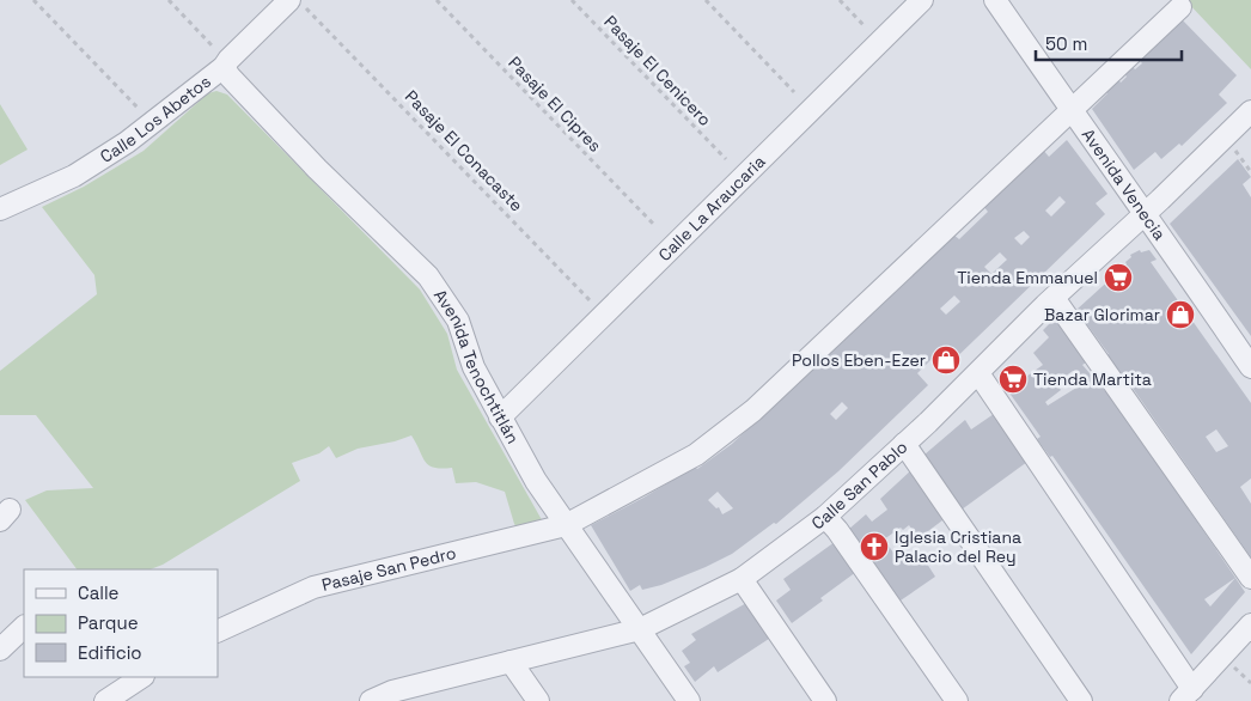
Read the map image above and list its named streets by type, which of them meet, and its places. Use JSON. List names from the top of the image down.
{
  "streets": {
    "street": [
      "Calle Los Abetos",
      "Avenida Venecia",
      "Calle La Araucaria",
      "Avenida Tenochtitlán",
      "Calle San Pablo",
      "Pasaje San Pedro"
    ],
    "path": ["Pasaje El Cenicero", "Pasaje El Cipres", "Pasaje El Conacaste"]
  },
  "crossings": [
    ["Calle Los Abetos", "Pasaje El Conacaste"],
    ["Calle Los Abetos", "Avenida Tenochtitlán"],
    ["Pasaje El Conacaste", "Calle La Araucaria"],
    ["Avenida Venecia", "Calle San Pablo"],
    ["Avenida Venecia", "Pasaje San Pedro"],
    ["Calle La Araucaria", "Avenida Tenochtitlán"],
    ["Avenida Tenochtitlán", "Calle San Pablo"],
    ["Avenida Tenochtitlán", "Pasaje San Pedro"]
  ],
  "places": {
    "supermarket": ["Tienda Emmanuel", "Tienda Martita"],
    "shop": ["Bazar Glorimar", "Pollos Eben-Ezer"],
    "church": ["Iglesia Cristiana Palacio del Rey"]
  },
  "legend": ["Calle", "Parque", "Edificio"],
  "scale_bar": "50 m"
}
